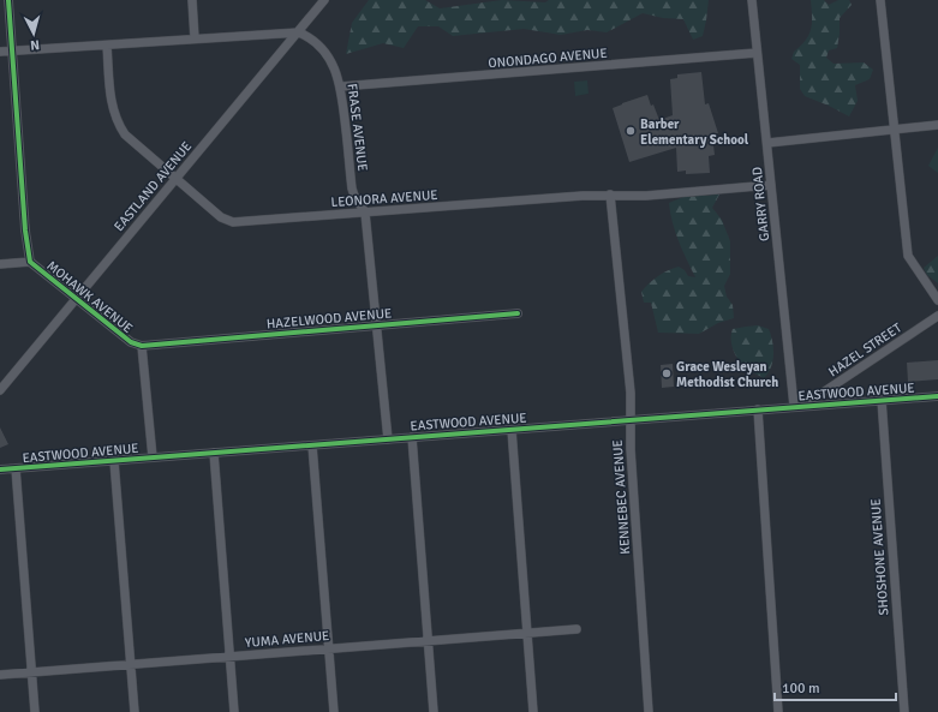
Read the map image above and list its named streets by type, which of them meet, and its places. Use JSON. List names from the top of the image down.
{
  "streets": {
    "street": [
      "ONONDAGO AVENUE",
      "FRASE AVENUE",
      "EASTLAND AVENUE",
      "LEONORA AVENUE",
      "GARRY ROAD",
      "MOHAWK AVENUE",
      "HAZELWOOD AVENUE",
      "HAZEL STREET",
      "EASTWOOD AVENUE",
      "KENNEBEC AVENUE",
      "SHOSHONE AVENUE",
      "YUMA AVENUE"
    ]
  },
  "crossings": [
    ["ONONDAGO AVENUE", "FRASE AVENUE"],
    ["ONONDAGO AVENUE", "GARRY ROAD"],
    ["FRASE AVENUE", "EASTLAND AVENUE"],
    ["FRASE AVENUE", "LEONORA AVENUE"],
    ["FRASE AVENUE", "HAZELWOOD AVENUE"],
    ["FRASE AVENUE", "EASTWOOD AVENUE"],
    ["EASTLAND AVENUE", "LEONORA AVENUE"],
    ["EASTLAND AVENUE", "MOHAWK AVENUE"],
    ["LEONORA AVENUE", "GARRY ROAD"],
    ["LEONORA AVENUE", "KENNEBEC AVENUE"],
    ["GARRY ROAD", "EASTWOOD AVENUE"],
    ["MOHAWK AVENUE", "HAZELWOOD AVENUE"],
    ["MOHAWK AVENUE", "EASTWOOD AVENUE"],
    ["HAZEL STREET", "EASTWOOD AVENUE"],
    ["EASTWOOD AVENUE", "KENNEBEC AVENUE"],
    ["EASTWOOD AVENUE", "SHOSHONE AVENUE"]
  ],
  "places": ["Barber Elementary School", "Grace Wesleyan Methodist Church"],
  "scale_bar": "100 m",
  "north": "bottom"
}
